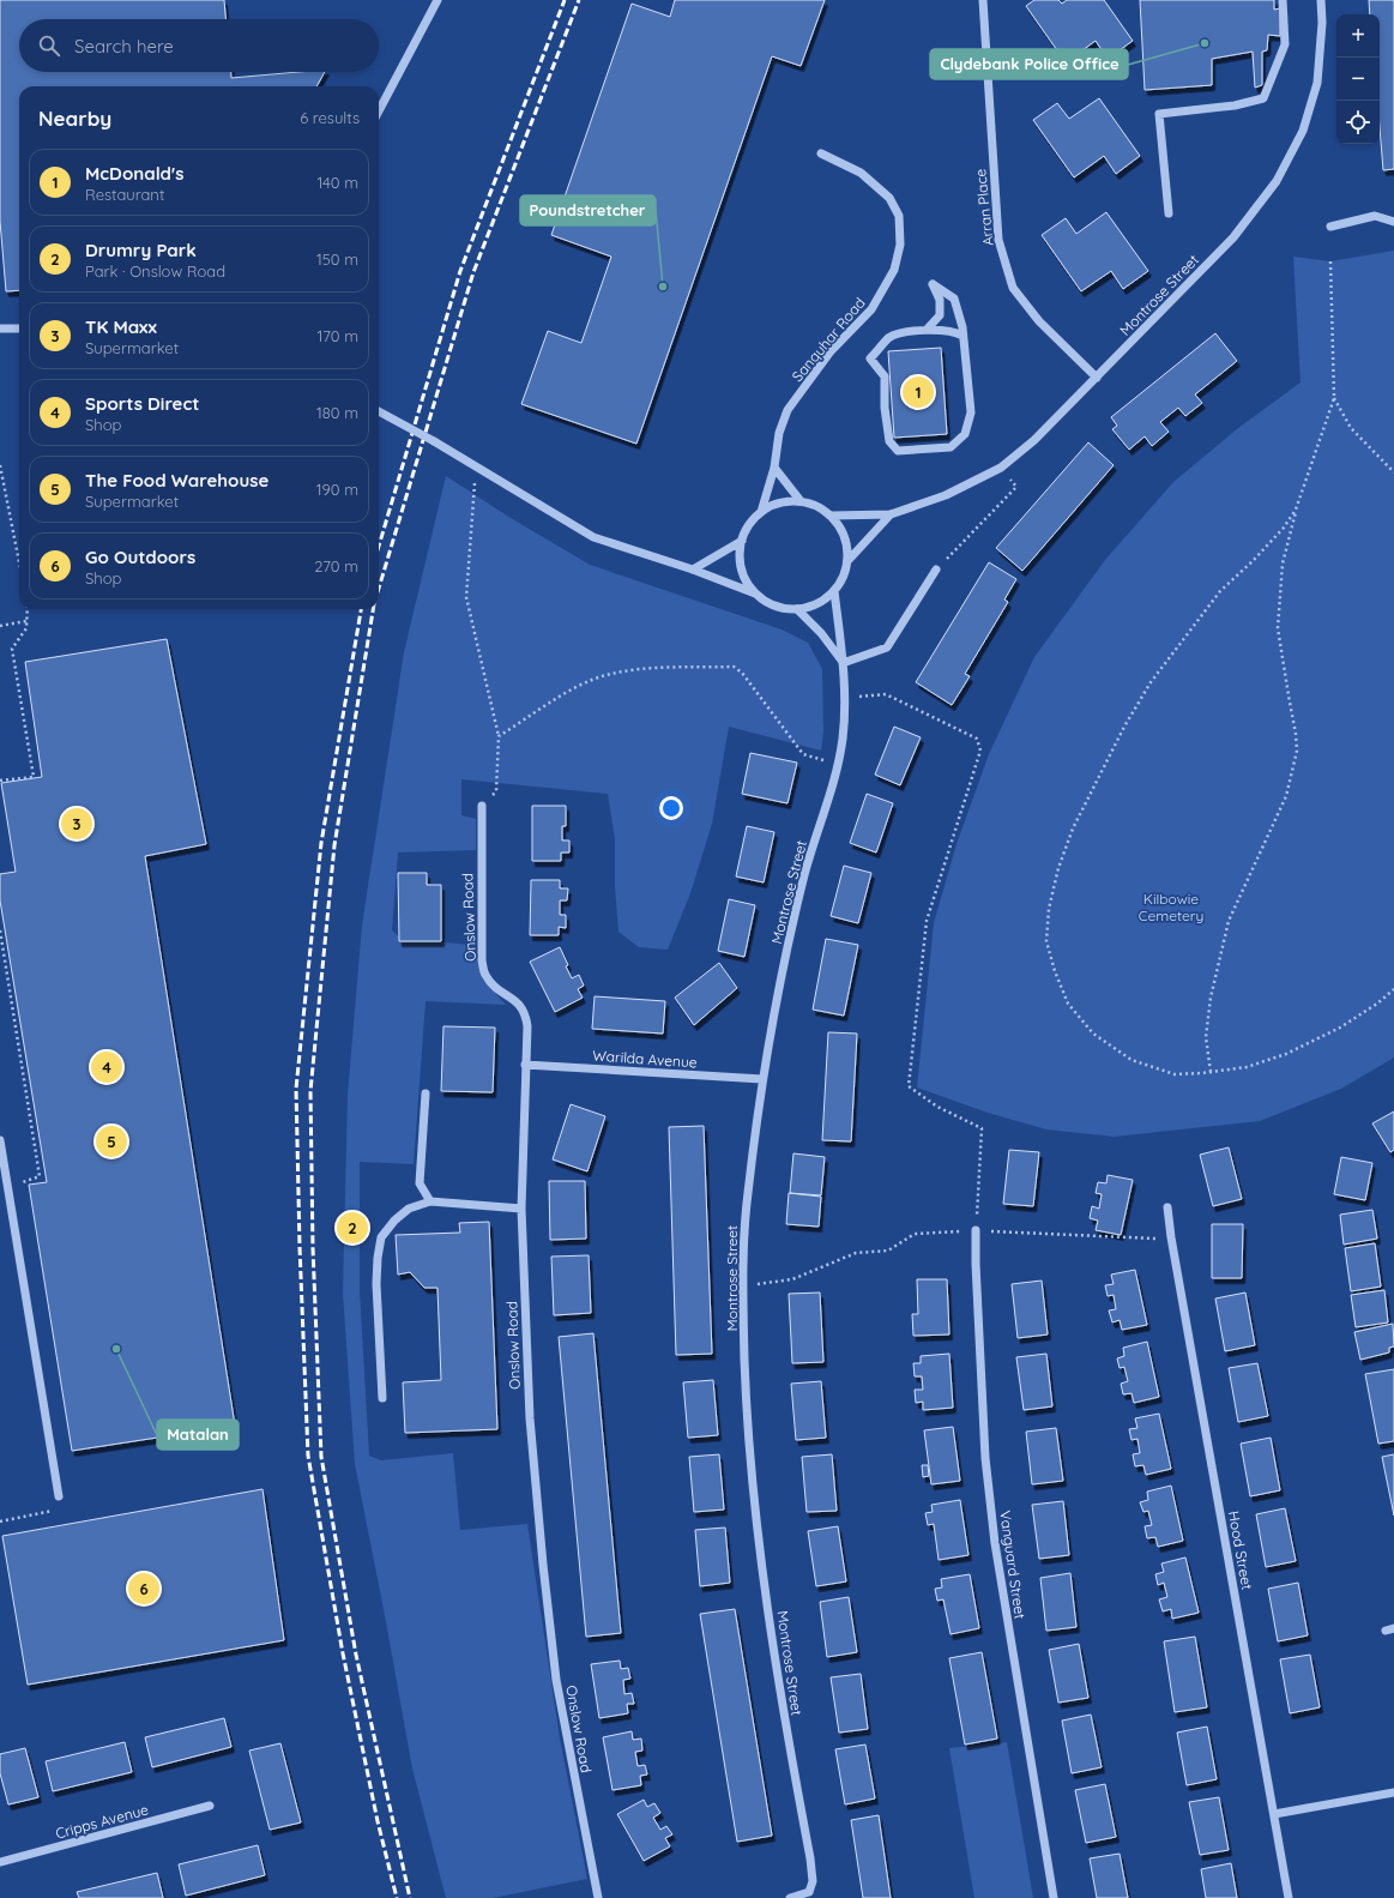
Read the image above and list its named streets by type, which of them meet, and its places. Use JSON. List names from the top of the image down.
{
  "streets": {
    "street": [
      "Arran Place",
      "Montrose Street",
      "Sanquhar Road",
      "Onslow Road",
      "Warilda Avenue",
      "Hood Street",
      "Vanguard Street",
      "Cripps Avenue"
    ]
  },
  "crossings": [
    ["Arran Place", "Montrose Street"],
    ["Montrose Street", "Sanquhar Road"],
    ["Montrose Street", "Warilda Avenue"],
    ["Onslow Road", "Warilda Avenue"]
  ],
  "parks": ["Kilbowie Cemetery"],
  "places": ["Clydebank Police Office", "Poundstretcher", "Matalan"],
  "page": {
    "map_buttons": ["+", "−"],
    "search": "Search here",
    "heading": ["Nearby", "6 results"],
    "list": [
      {
        "mark": "1",
        "name": "McDonald's",
        "note": "Restaurant",
        "value": "140 m"
      },
      {
        "mark": "2",
        "name": "Drumry Park",
        "note": "Park · Onslow Road",
        "value": "150 m"
      },
      {
        "mark": "3",
        "name": "TK Maxx",
        "note": "Supermarket",
        "value": "170 m"
      },
      {
        "mark": "4",
        "name": "Sports Direct",
        "note": "Shop",
        "value": "180 m"
      },
      {
        "mark": "5",
        "name": "The Food Warehouse",
        "note": "Supermarket",
        "value": "190 m"
      },
      {
        "mark": "6",
        "name": "Go Outdoors",
        "note": "Shop",
        "value": "270 m"
      }
    ],
    "pins": [
      "1",
      "3",
      "4",
      "5",
      "2",
      "6"
    ]
  }
}
